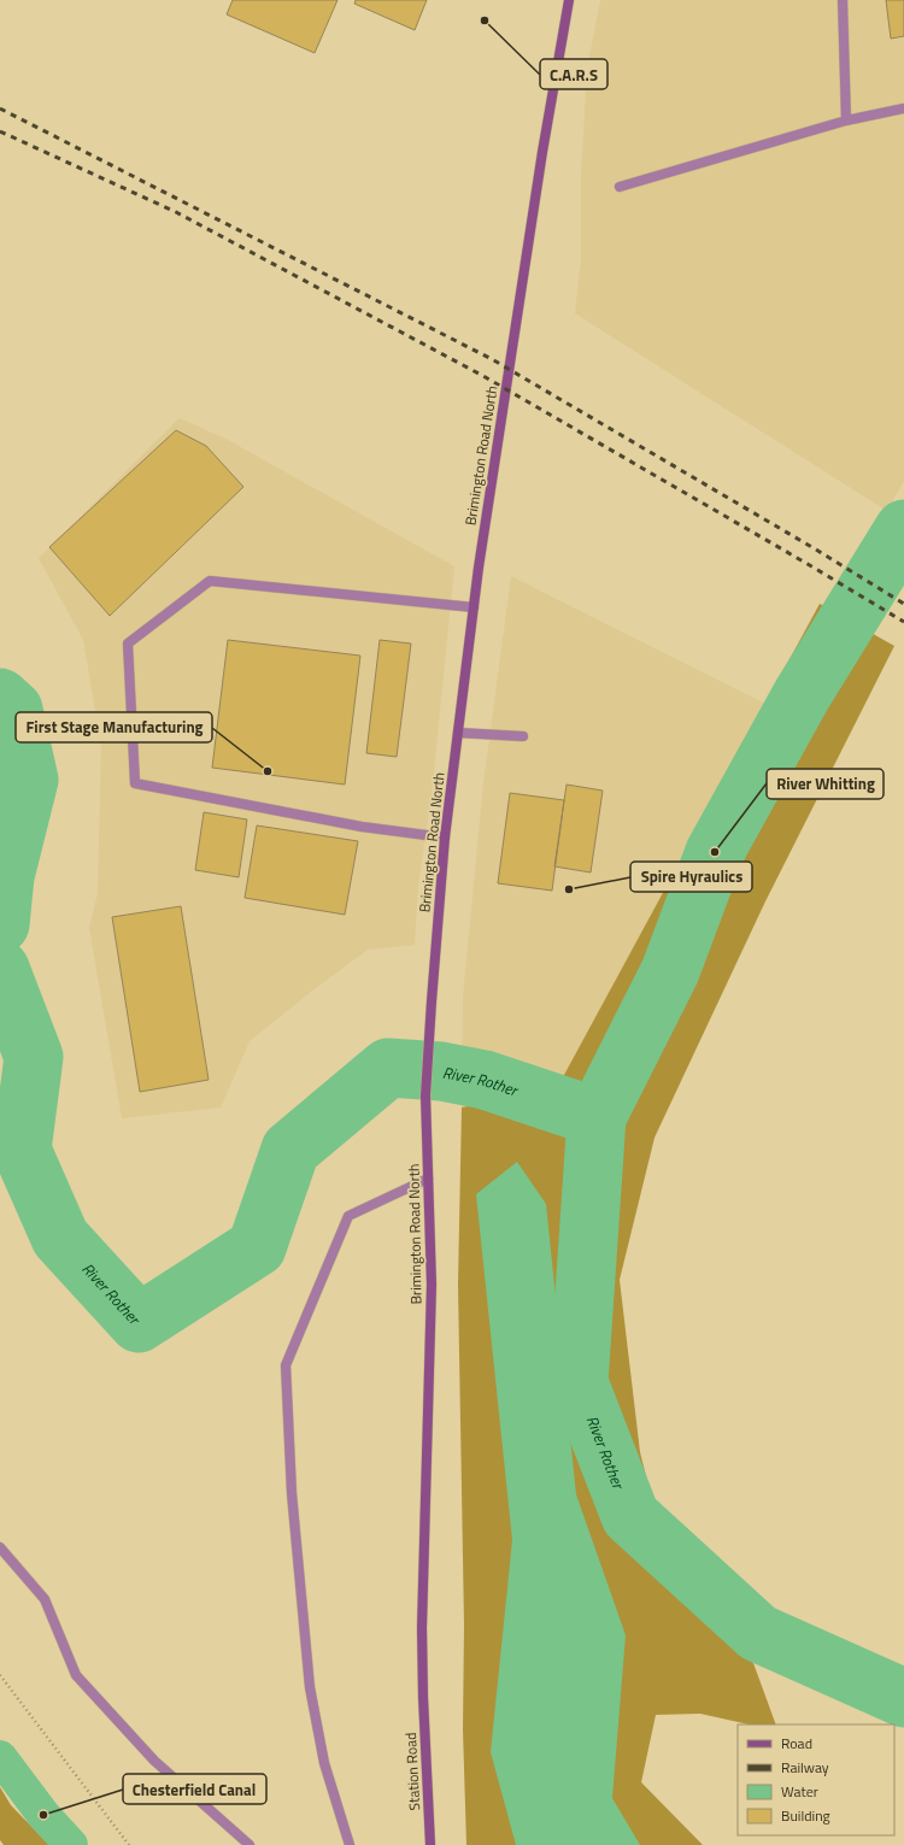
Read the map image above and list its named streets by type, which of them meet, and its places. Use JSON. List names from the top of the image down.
{
  "streets": {
    "main road": ["Brimington Road North", "Station Road"]
  },
  "crossings": [
    ["Brimington Road North", "Station Road"]
  ],
  "water": ["River Rother"],
  "places": [
    "C.A.R.S",
    "First Stage Manufacturing",
    "River Whitting",
    "Spire Hyraulics",
    "Chesterfield Canal"
  ],
  "legend": [
    "Road",
    "Railway",
    "Water",
    "Building"
  ]
}
